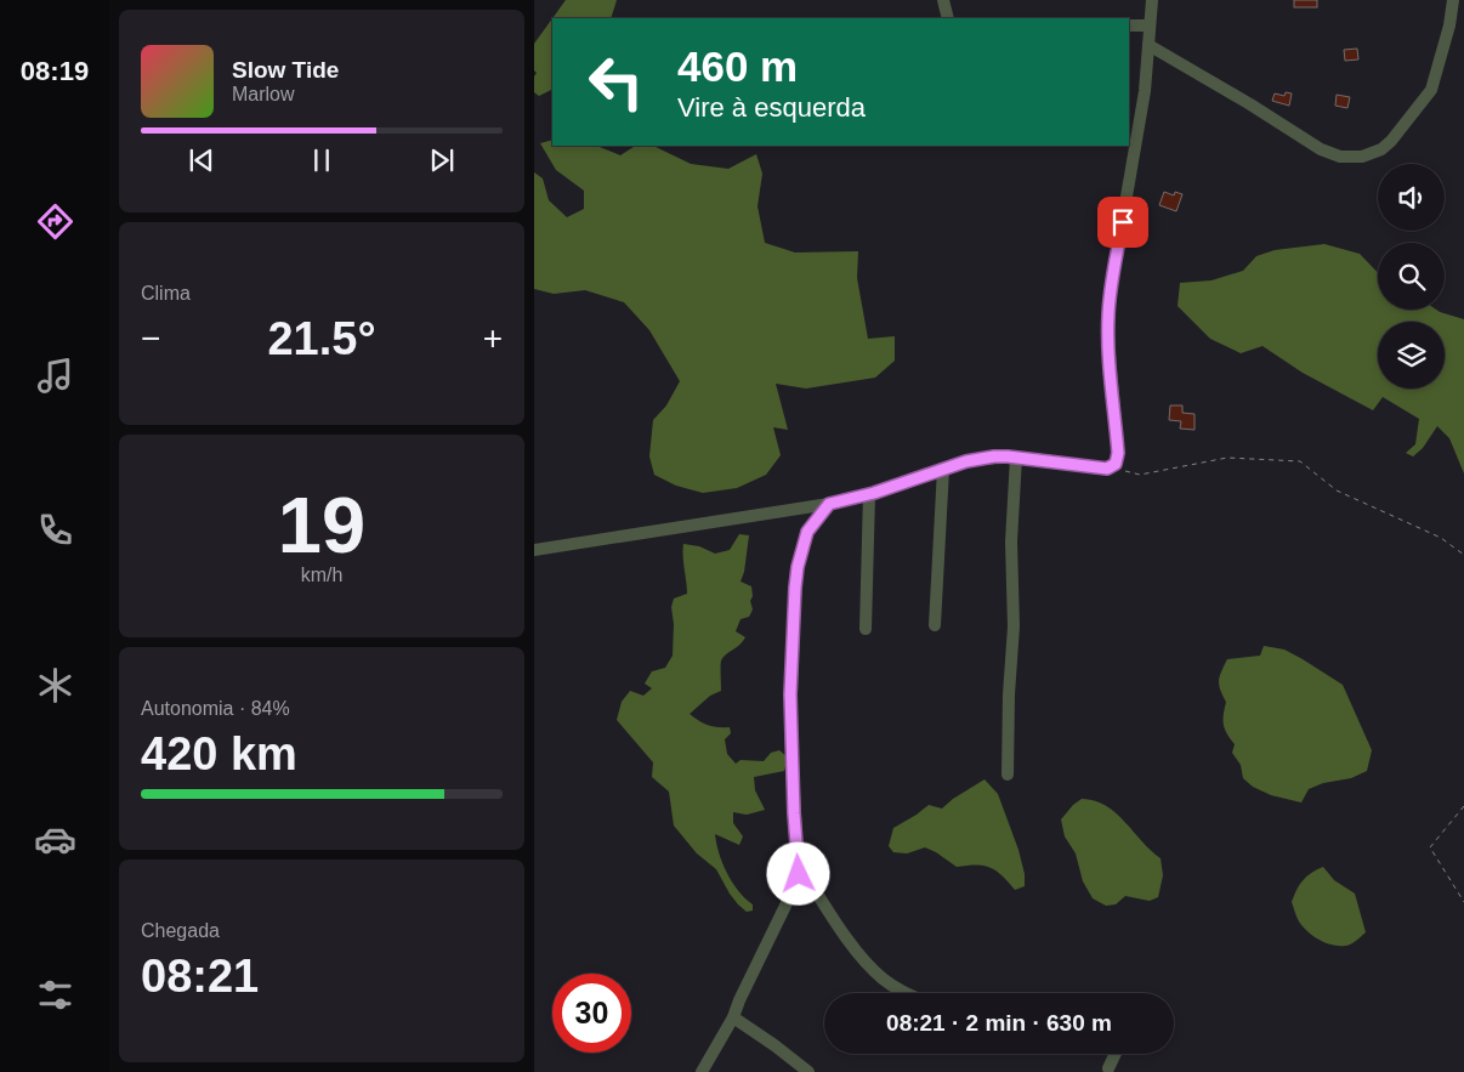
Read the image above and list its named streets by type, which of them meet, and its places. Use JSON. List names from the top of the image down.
{
  "page": {
    "tabs": "08:19",
    "turn": ["460 m", "Vire à esquerda"],
    "song": ["Slow Tide", "Marlow"],
    "tile": [
      "Clima",
      ["19", "km/h"],
      ["Autonomia · 84%", "420 km"],
      ["Chegada", "08:21"]
    ],
    "heat": ["−", "21.5°", "+"],
    "limit": "30",
    "trip": "08:21 · 2 min · 630 m"
  }
}
